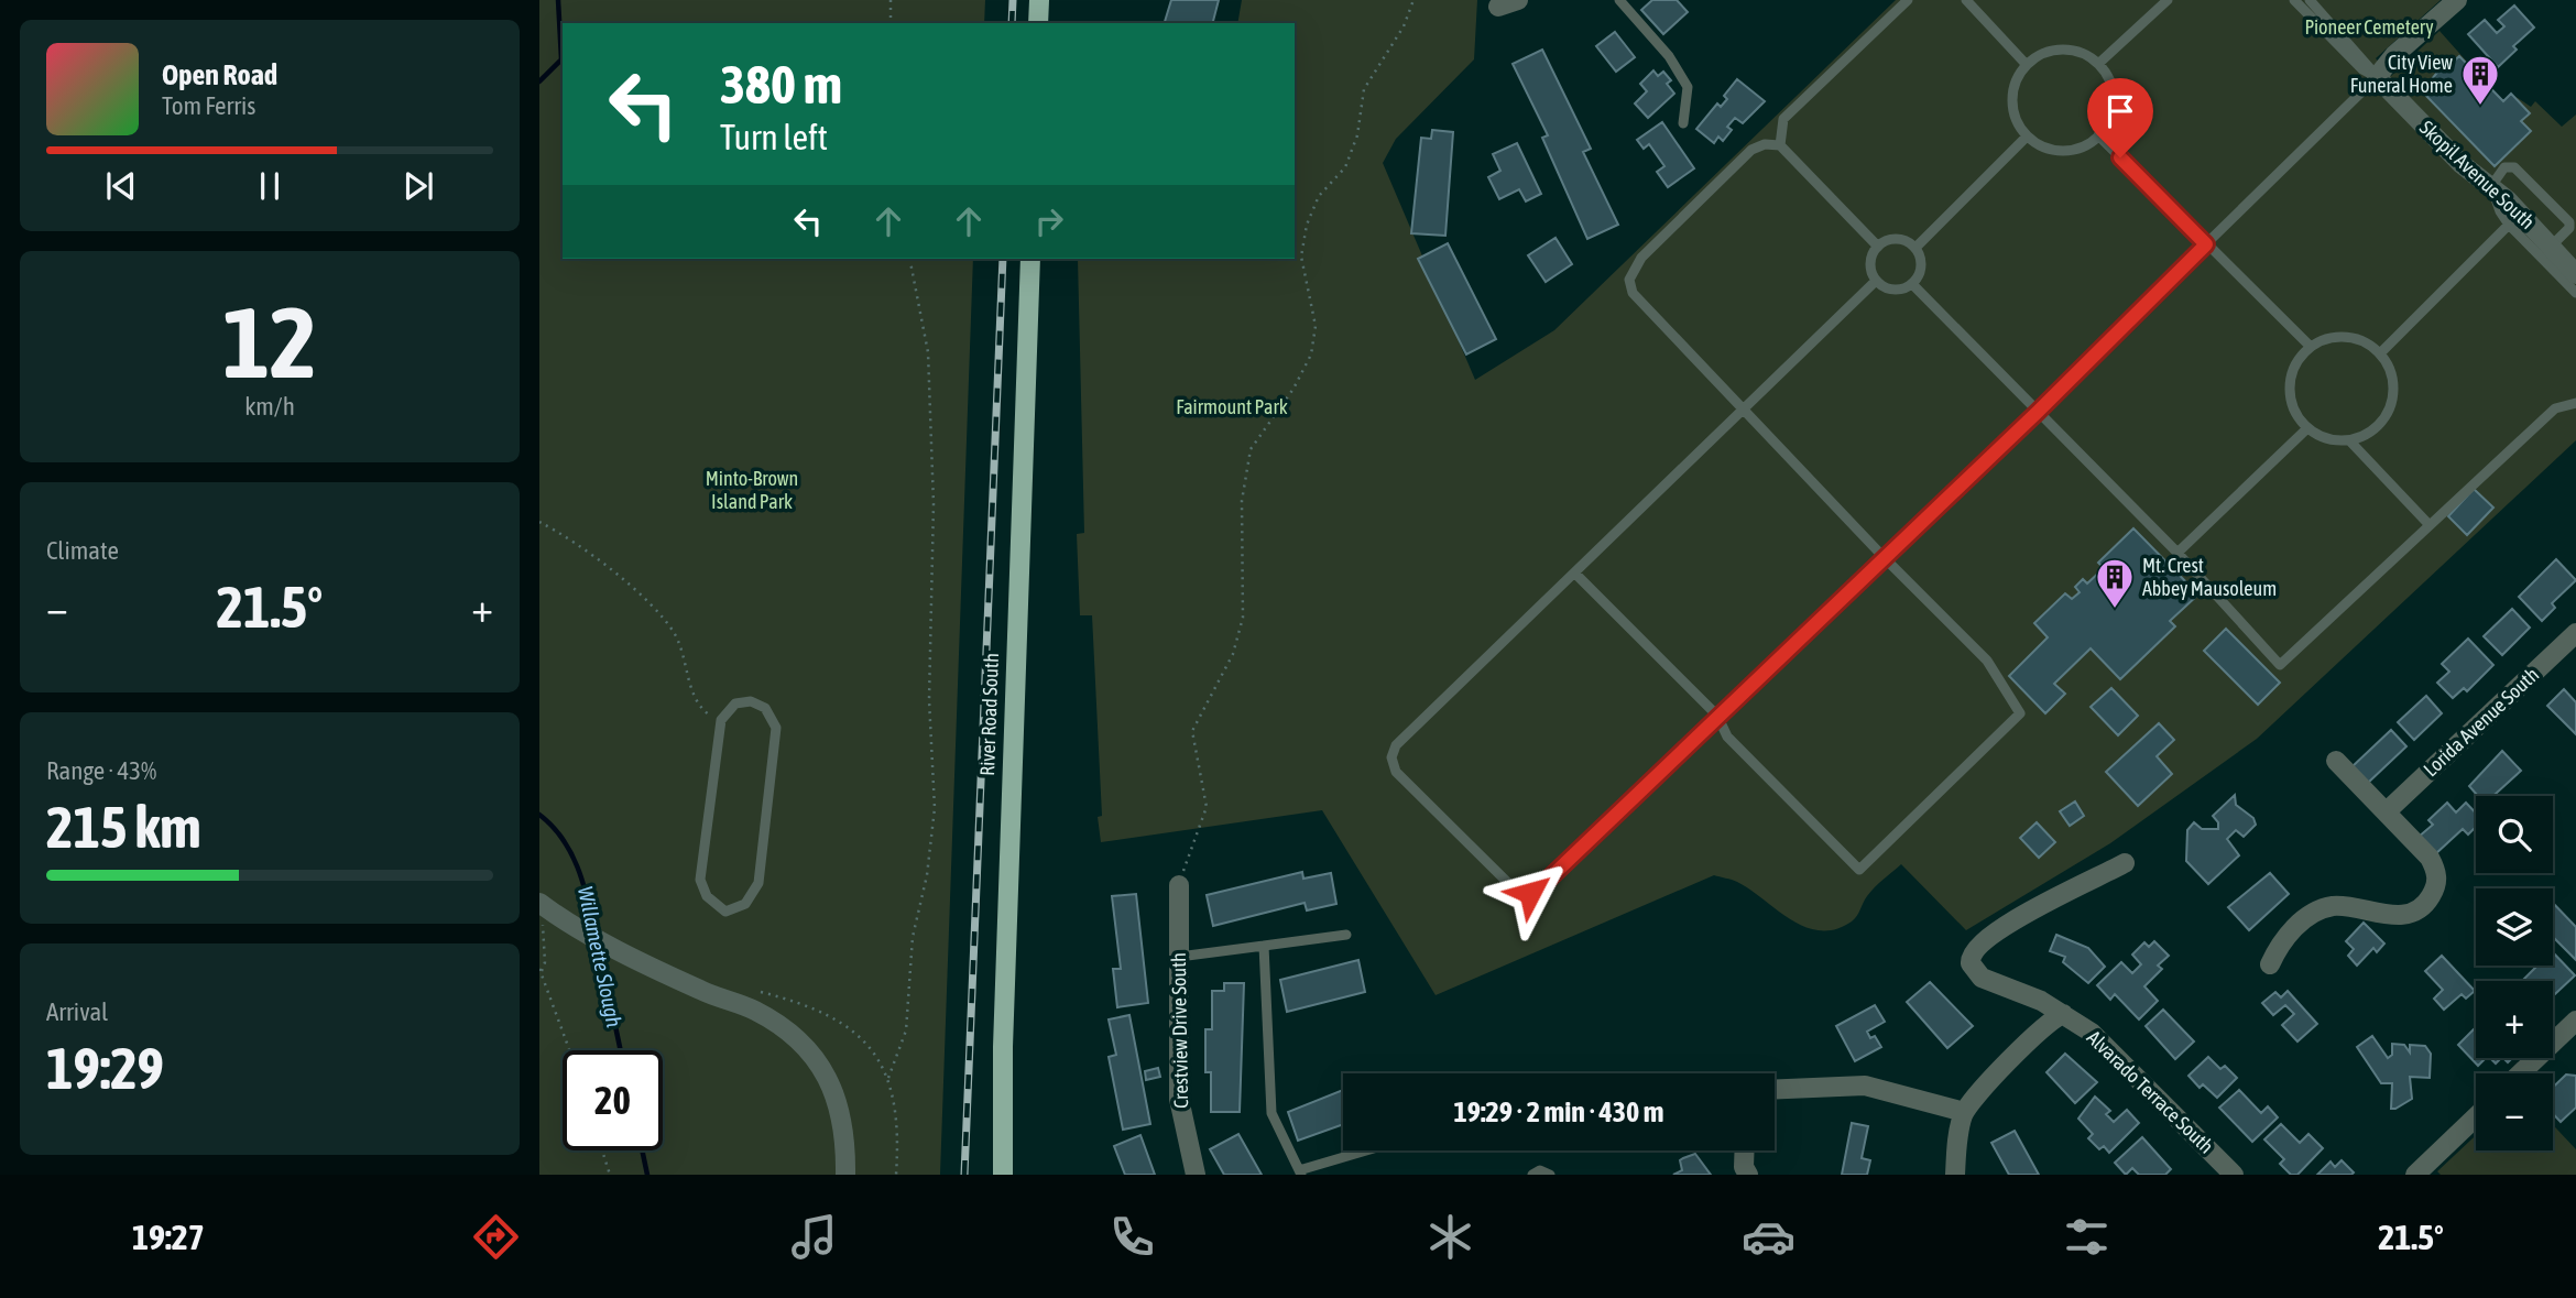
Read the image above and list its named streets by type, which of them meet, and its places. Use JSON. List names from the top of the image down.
{
  "streets": {
    "main road": ["River Road South"],
    "street": [
      "Skopil Avenue South",
      "Lorida Avenue South",
      "Crestview Drive South",
      "Alvarado Terrace South"
    ]
  },
  "water": ["Willamette Slough"],
  "parks": ["Pioneer Cemetery", "Fairmount Park", "Minto-Brown Island Park"],
  "places": {
    "building": ["City View Funeral Home", "Mt. Crest Abbey Mausoleum"]
  },
  "page": {
    "turn": ["380 m", "Turn left"],
    "song": ["Open Road", "Tom Ferris"],
    "tile": [
      ["12", "km/h"],
      "Climate",
      ["Range · 43%", "215 km"],
      ["Arrival", "19:29"]
    ],
    "heat": ["−", "21.5°", "+"],
    "map_buttons": ["+", "−"],
    "limit": "20",
    "trip": "19:29 · 2 min · 430 m",
    "tabs": ["19:27", "21.5°"]
  }
}
